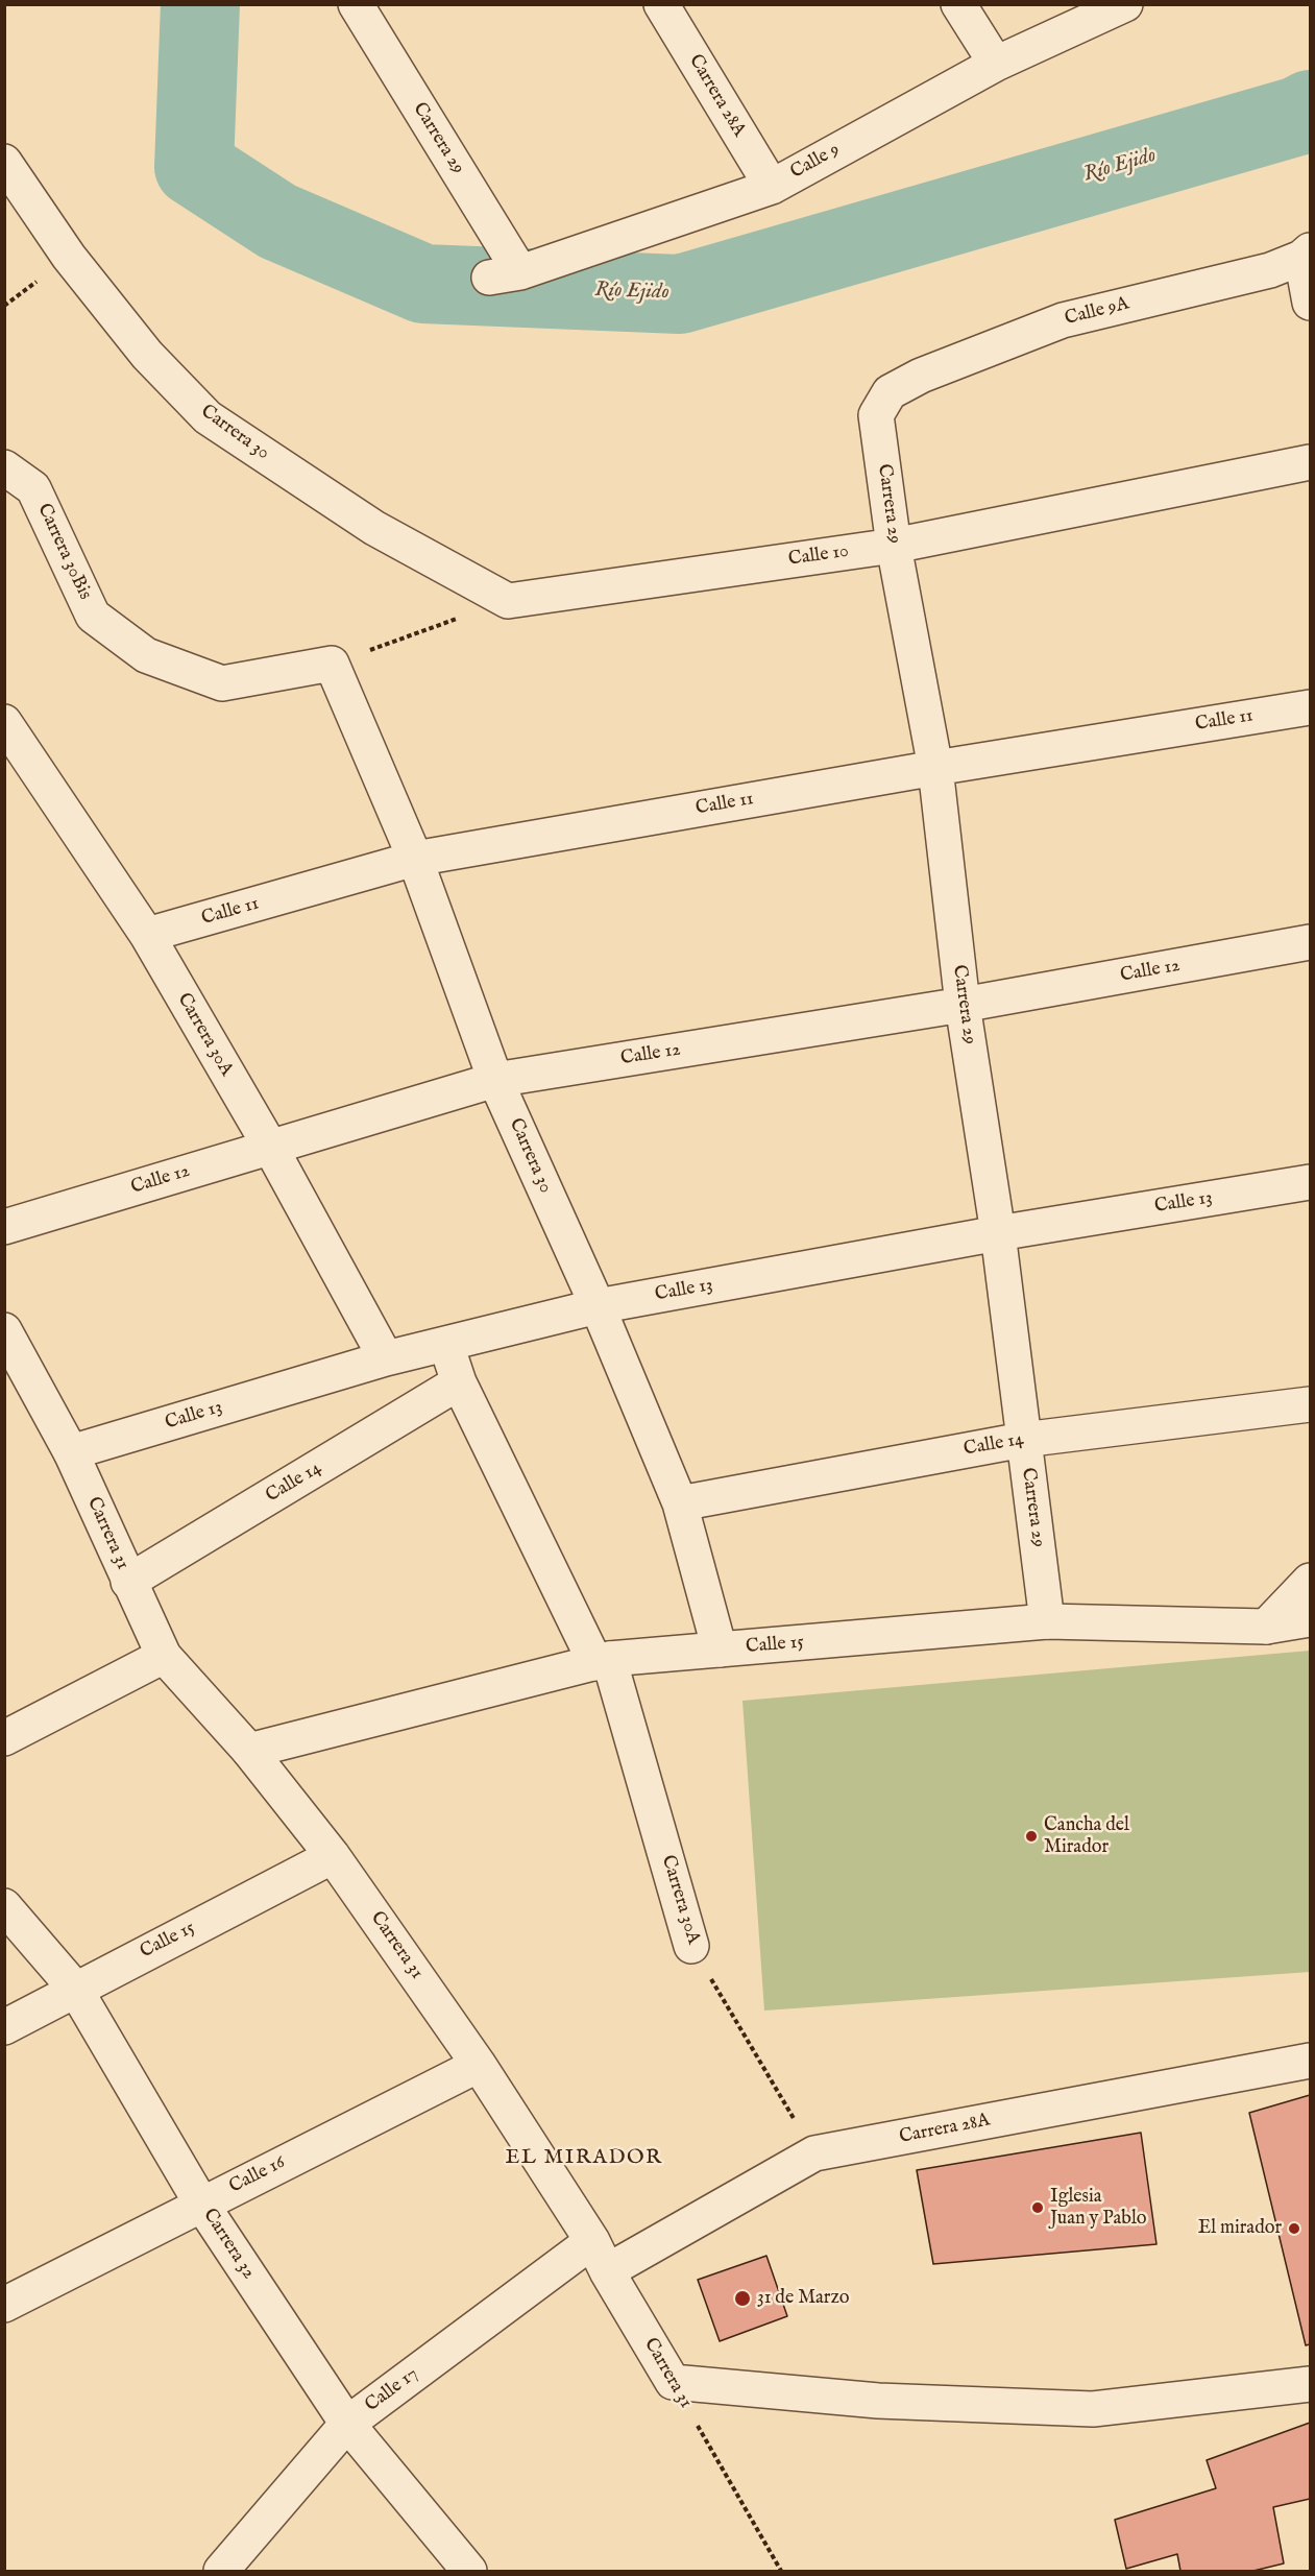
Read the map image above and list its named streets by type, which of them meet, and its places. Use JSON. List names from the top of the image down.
{
  "streets": {
    "street": [
      "Carrera 28A",
      "Carrera 29",
      "Calle 9",
      "Calle 9A",
      "Carrera 30",
      "Carrera 30Bis",
      "Calle 10",
      "Calle 11",
      "Calle 12",
      "Carrera 30A",
      "Calle 13",
      "Calle 14",
      "Carrera 31",
      "Calle 15",
      "Calle 16",
      "Carrera 32",
      "Calle 17"
    ]
  },
  "crossings": [
    ["Carrera 28A", "Calle 9"],
    ["Carrera 28A", "Carrera 30A"],
    ["Carrera 28A", "Carrera 31"],
    ["Carrera 29", "Calle 9"],
    ["Carrera 29", "Calle 9A"],
    ["Carrera 29", "Calle 10"],
    ["Carrera 29", "Calle 11"],
    ["Carrera 29", "Calle 12"],
    ["Carrera 29", "Calle 13"],
    ["Carrera 29", "Calle 14"],
    ["Carrera 29", "Calle 15"],
    ["Carrera 30", "Carrera 30Bis"],
    ["Carrera 30", "Calle 10"],
    ["Carrera 30", "Calle 11"],
    ["Carrera 30", "Calle 12"],
    ["Carrera 30", "Calle 13"],
    ["Carrera 30", "Calle 14"],
    ["Carrera 30", "Calle 15"],
    ["Calle 11", "Carrera 30A"],
    ["Calle 12", "Carrera 30A"],
    ["Carrera 30A", "Calle 13"],
    ["Carrera 30A", "Calle 14"],
    ["Carrera 30A", "Calle 15"],
    ["Calle 13", "Carrera 31"],
    ["Calle 14", "Carrera 31"],
    ["Carrera 31", "Calle 15"],
    ["Carrera 31", "Calle 16"],
    ["Carrera 31", "Calle 17"],
    ["Calle 15", "Carrera 32"],
    ["Calle 16", "Carrera 32"],
    ["Carrera 32", "Calle 17"]
  ],
  "districts": ["EL MIRADOR"],
  "water": ["Río Ejido"],
  "places": [
    "Cancha del Mirador",
    "Iglesia Juan y Pablo",
    "El mirador",
    "31 de Marzo"
  ]
}
